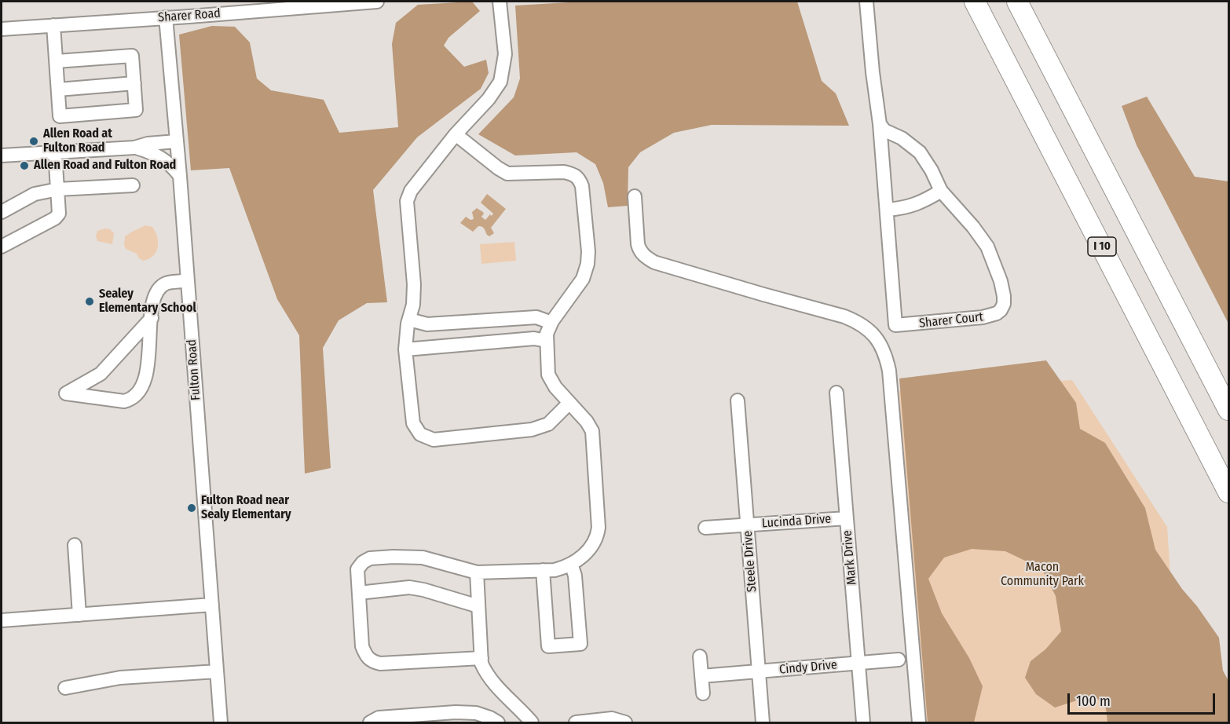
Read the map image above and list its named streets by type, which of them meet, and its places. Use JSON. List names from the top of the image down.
{
  "streets": {
    "highway": ["I 10"],
    "street": [
      "Sharer Road",
      "Sharer Court",
      "Fulton Road",
      "Lucinda Drive",
      "Mark Drive",
      "Steele Drive",
      "Cindy Drive"
    ]
  },
  "crossings": [
    ["Sharer Road", "Fulton Road"],
    ["Lucinda Drive", "Mark Drive"],
    ["Lucinda Drive", "Steele Drive"],
    ["Mark Drive", "Cindy Drive"],
    ["Steele Drive", "Cindy Drive"]
  ],
  "parks": ["Macon Community Park"],
  "places": [
    "Allen Road at Fulton Road",
    "Allen Road and Fulton Road",
    "Sealey Elementary School",
    "Fulton Road near Sealy Elementary"
  ],
  "scale_bar": "100 m"
}
